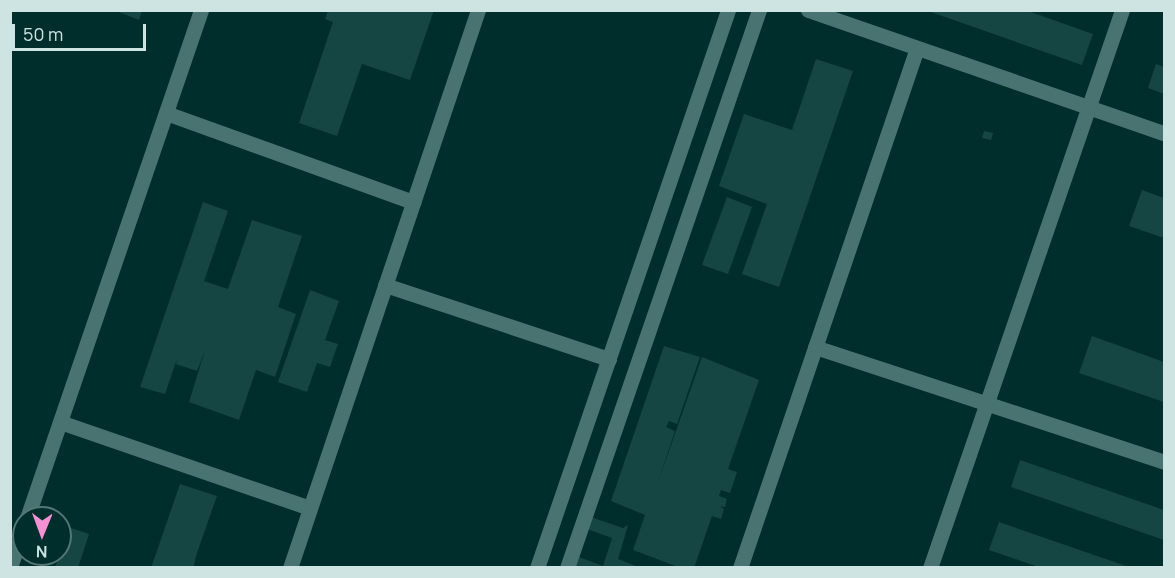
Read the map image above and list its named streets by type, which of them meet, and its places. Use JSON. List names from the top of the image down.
{
  "scale_bar": "50 m",
  "north": "bottom"
}
